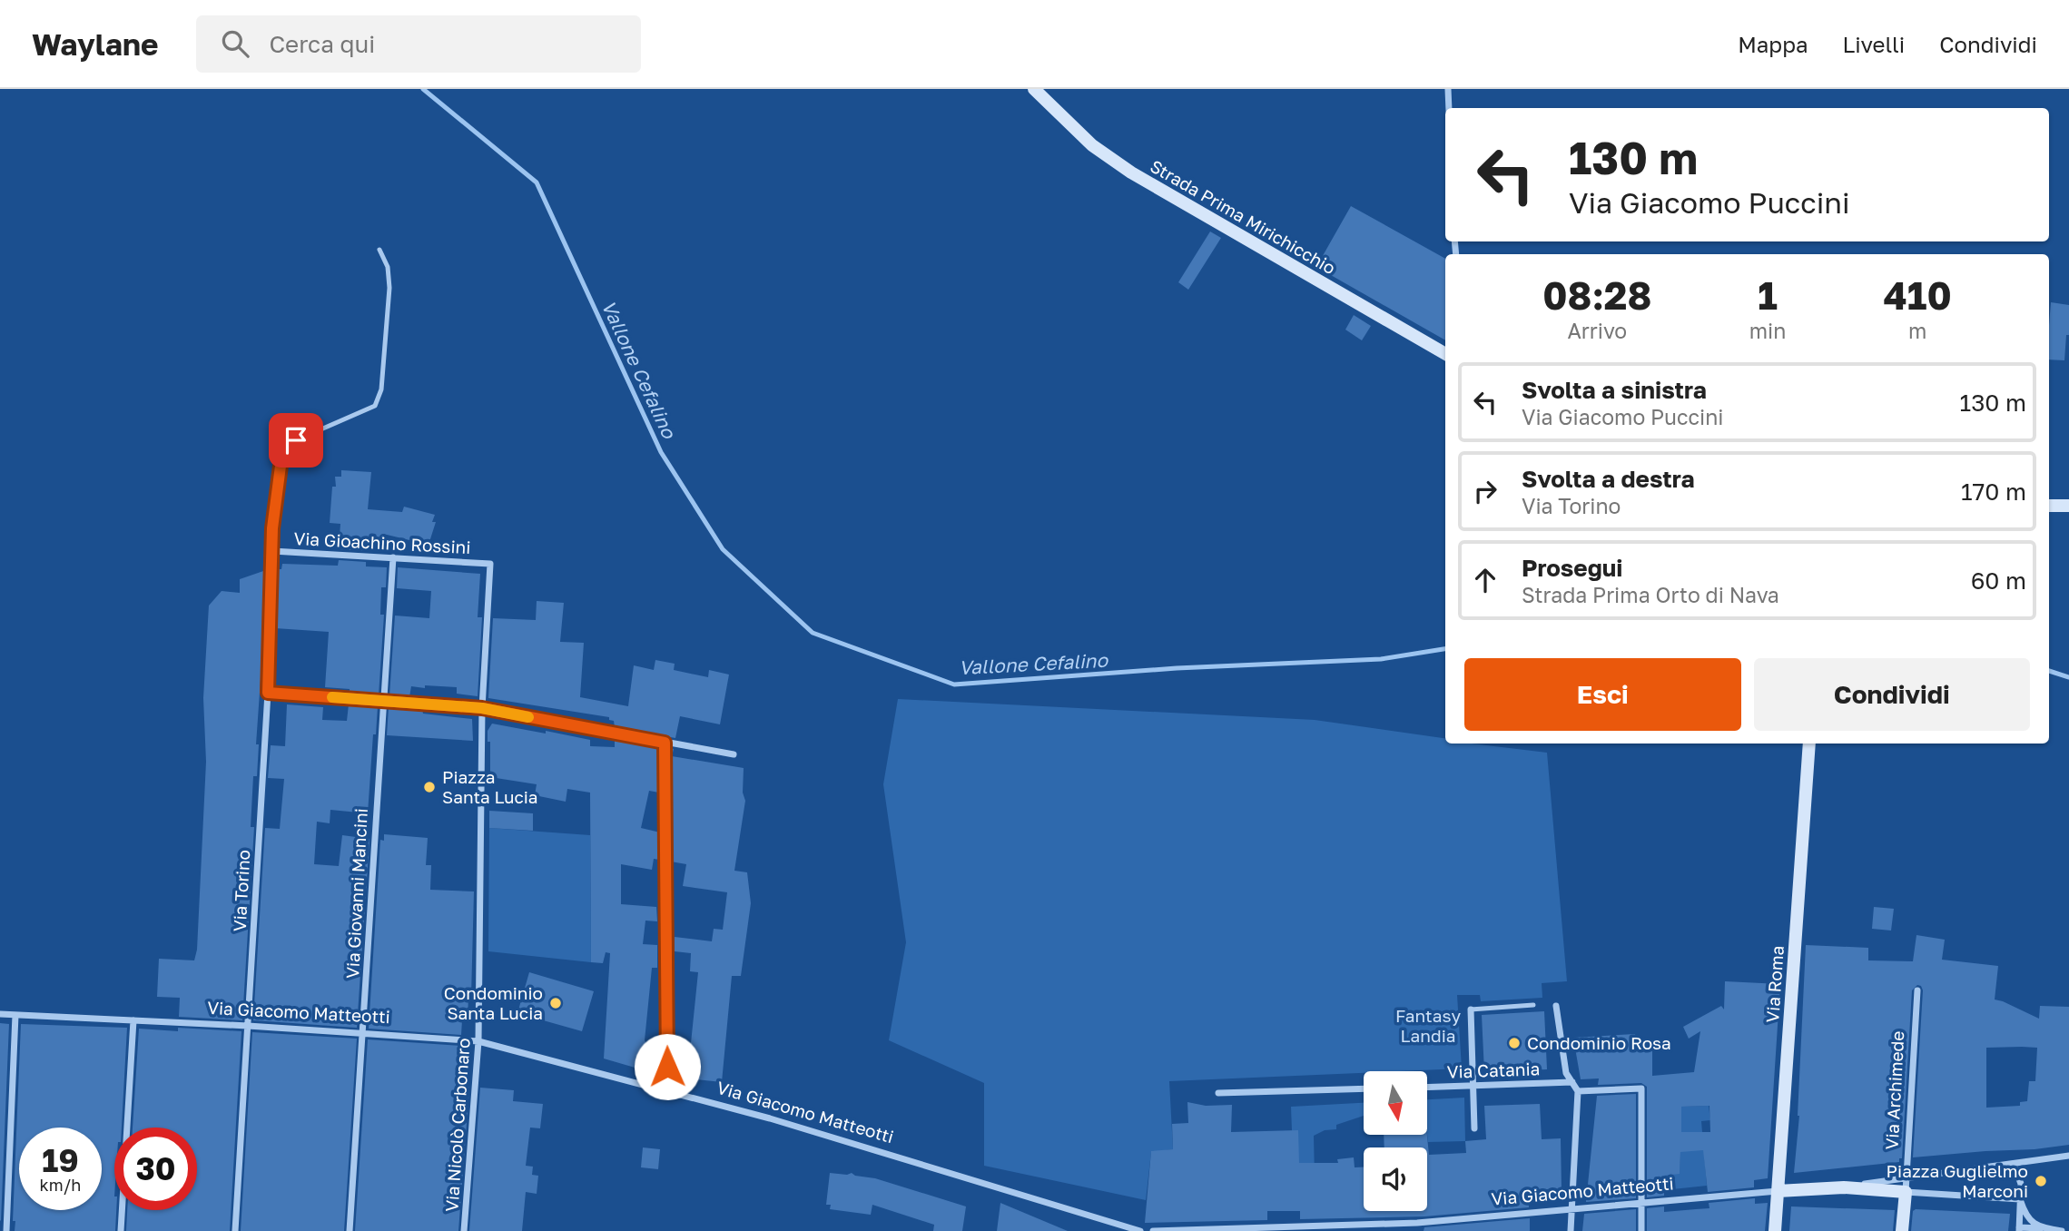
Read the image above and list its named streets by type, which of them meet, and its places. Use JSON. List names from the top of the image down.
{
  "streets": {
    "main road": [
      "Strada Prima Mirichicchio",
      "Via Roma",
      "Via Giacomo Matteotti",
      "Via Archimede"
    ],
    "street": [
      "Via Gioachino Rossini",
      "Via Torino",
      "Via Giovanni Mancini",
      "Via Catania",
      "Via Nicolò Carbonaro"
    ]
  },
  "crossings": [
    ["Via Gioachino Rossini", "Via Torino"],
    ["Via Gioachino Rossini", "Via Giovanni Mancini"],
    ["Via Gioachino Rossini", "Via Nicolò Carbonaro"],
    ["Via Torino", "Via Giacomo Matteotti"],
    ["Via Giovanni Mancini", "Via Giacomo Matteotti"],
    ["Via Roma", "Via Giacomo Matteotti"],
    ["Via Giacomo Matteotti", "Via Archimede"],
    ["Via Giacomo Matteotti", "Via Nicolò Carbonaro"]
  ],
  "water": ["Vallone Cefalino"],
  "parks": ["Fantasy Landia"],
  "places": [
    "Piazza Santa Lucia",
    "Condominio Santa Lucia",
    "Condominio Rosa",
    "Piazza Guglielmo Marconi"
  ],
  "north": "bottom",
  "page": {
    "header": "Waylane",
    "search": "Cerca qui",
    "nav": ["Mappa", "Livelli", "Condividi"],
    "turn": ["130 m", "Via Giacomo Puccini"],
    "eta": [
      "08:28",
      "Arrivo",
      "1",
      "min",
      "410",
      "m"
    ],
    "list": [
      {
        "name": "Svolta a sinistra",
        "note": "Via Giacomo Puccini",
        "value": "130 m"
      },
      {
        "name": "Svolta a destra",
        "note": "Via Torino",
        "value": "170 m"
      },
      {
        "name": "Prosegui",
        "note": "Strada Prima Orto di Nava",
        "value": "60 m"
      }
    ],
    "buttons": ["Esci", "Condividi"],
    "speed": "19 km/h",
    "limit": "30"
  }
}
